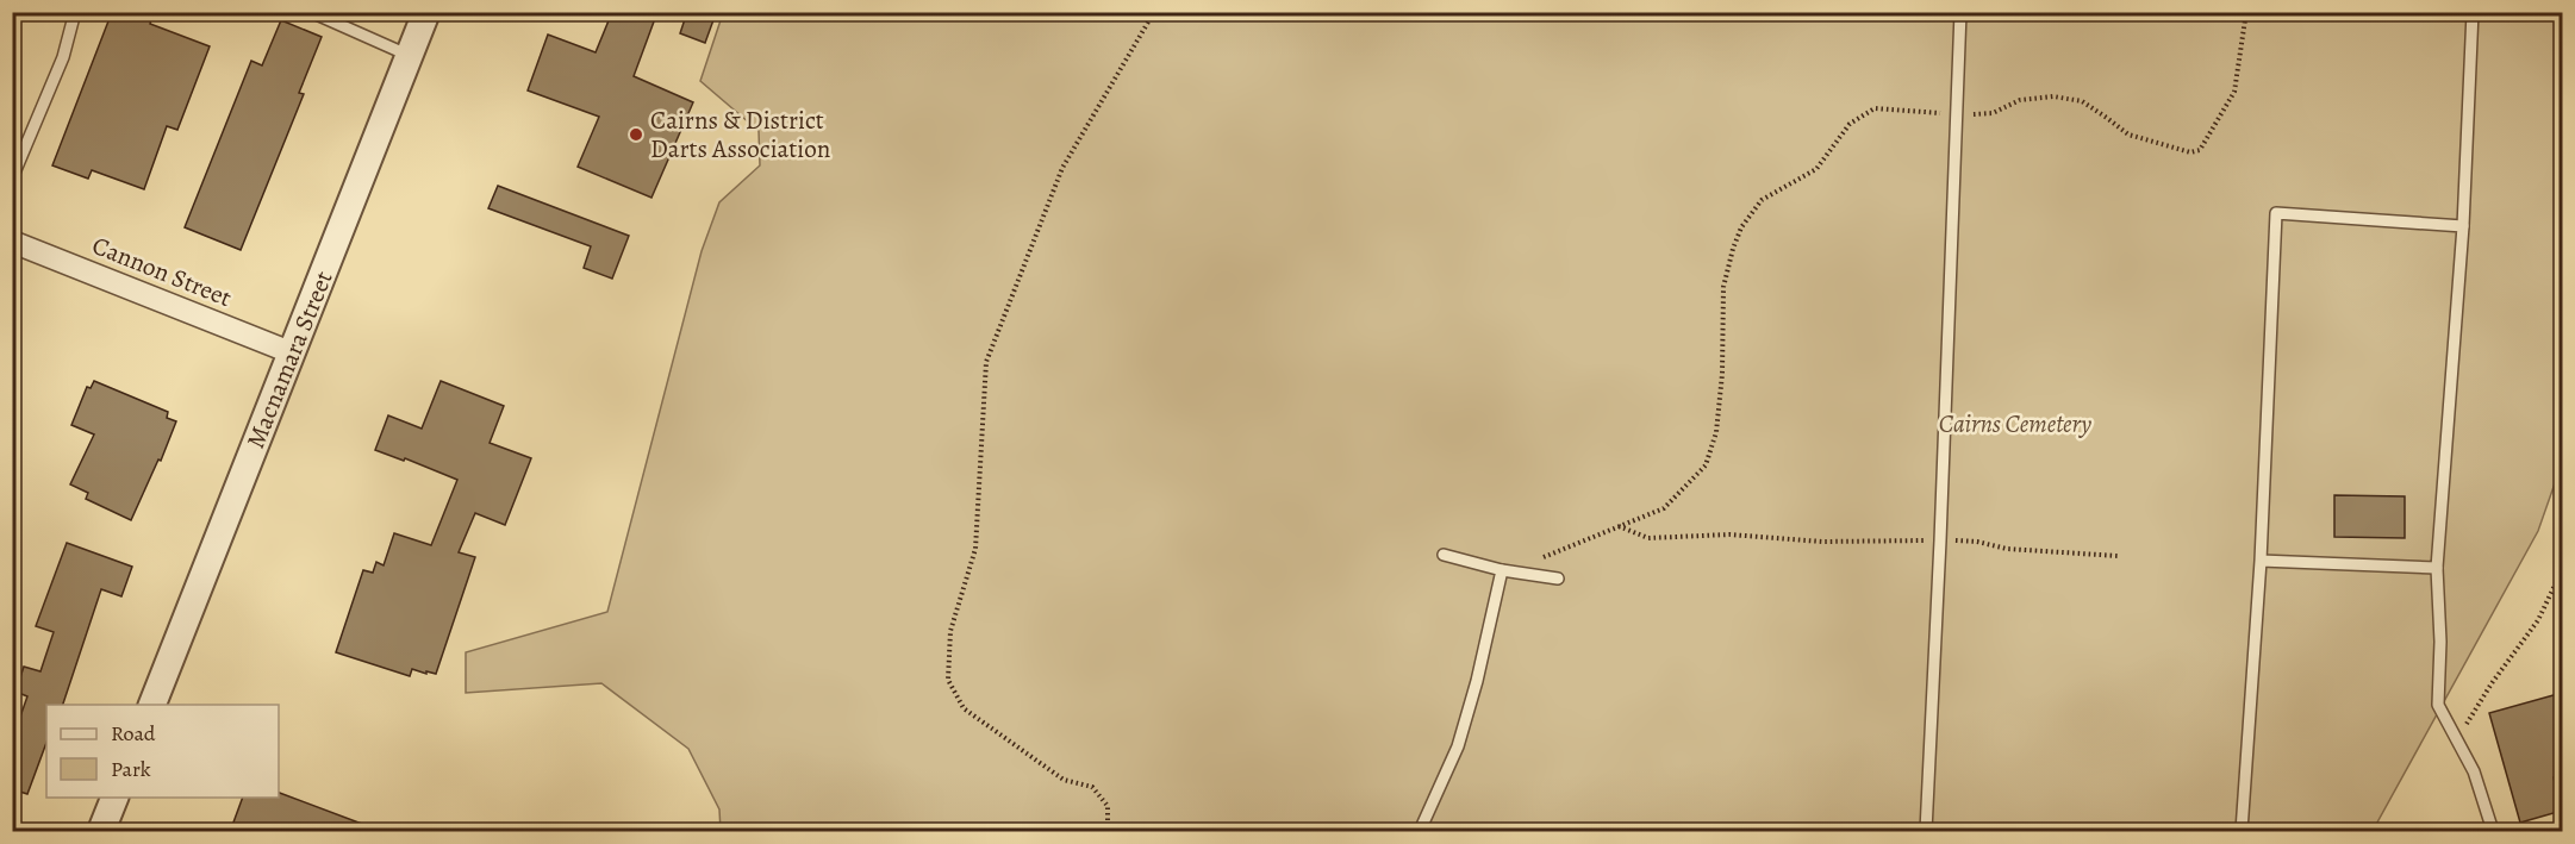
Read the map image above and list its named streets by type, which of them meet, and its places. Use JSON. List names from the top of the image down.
{
  "streets": {
    "street": ["Cannon Street", "Macnamara Street"]
  },
  "crossings": [
    ["Cannon Street", "Macnamara Street"]
  ],
  "parks": ["Cairns Cemetery"],
  "places": ["Cairns & District Darts Association"],
  "legend": ["Road", "Park"]
}
